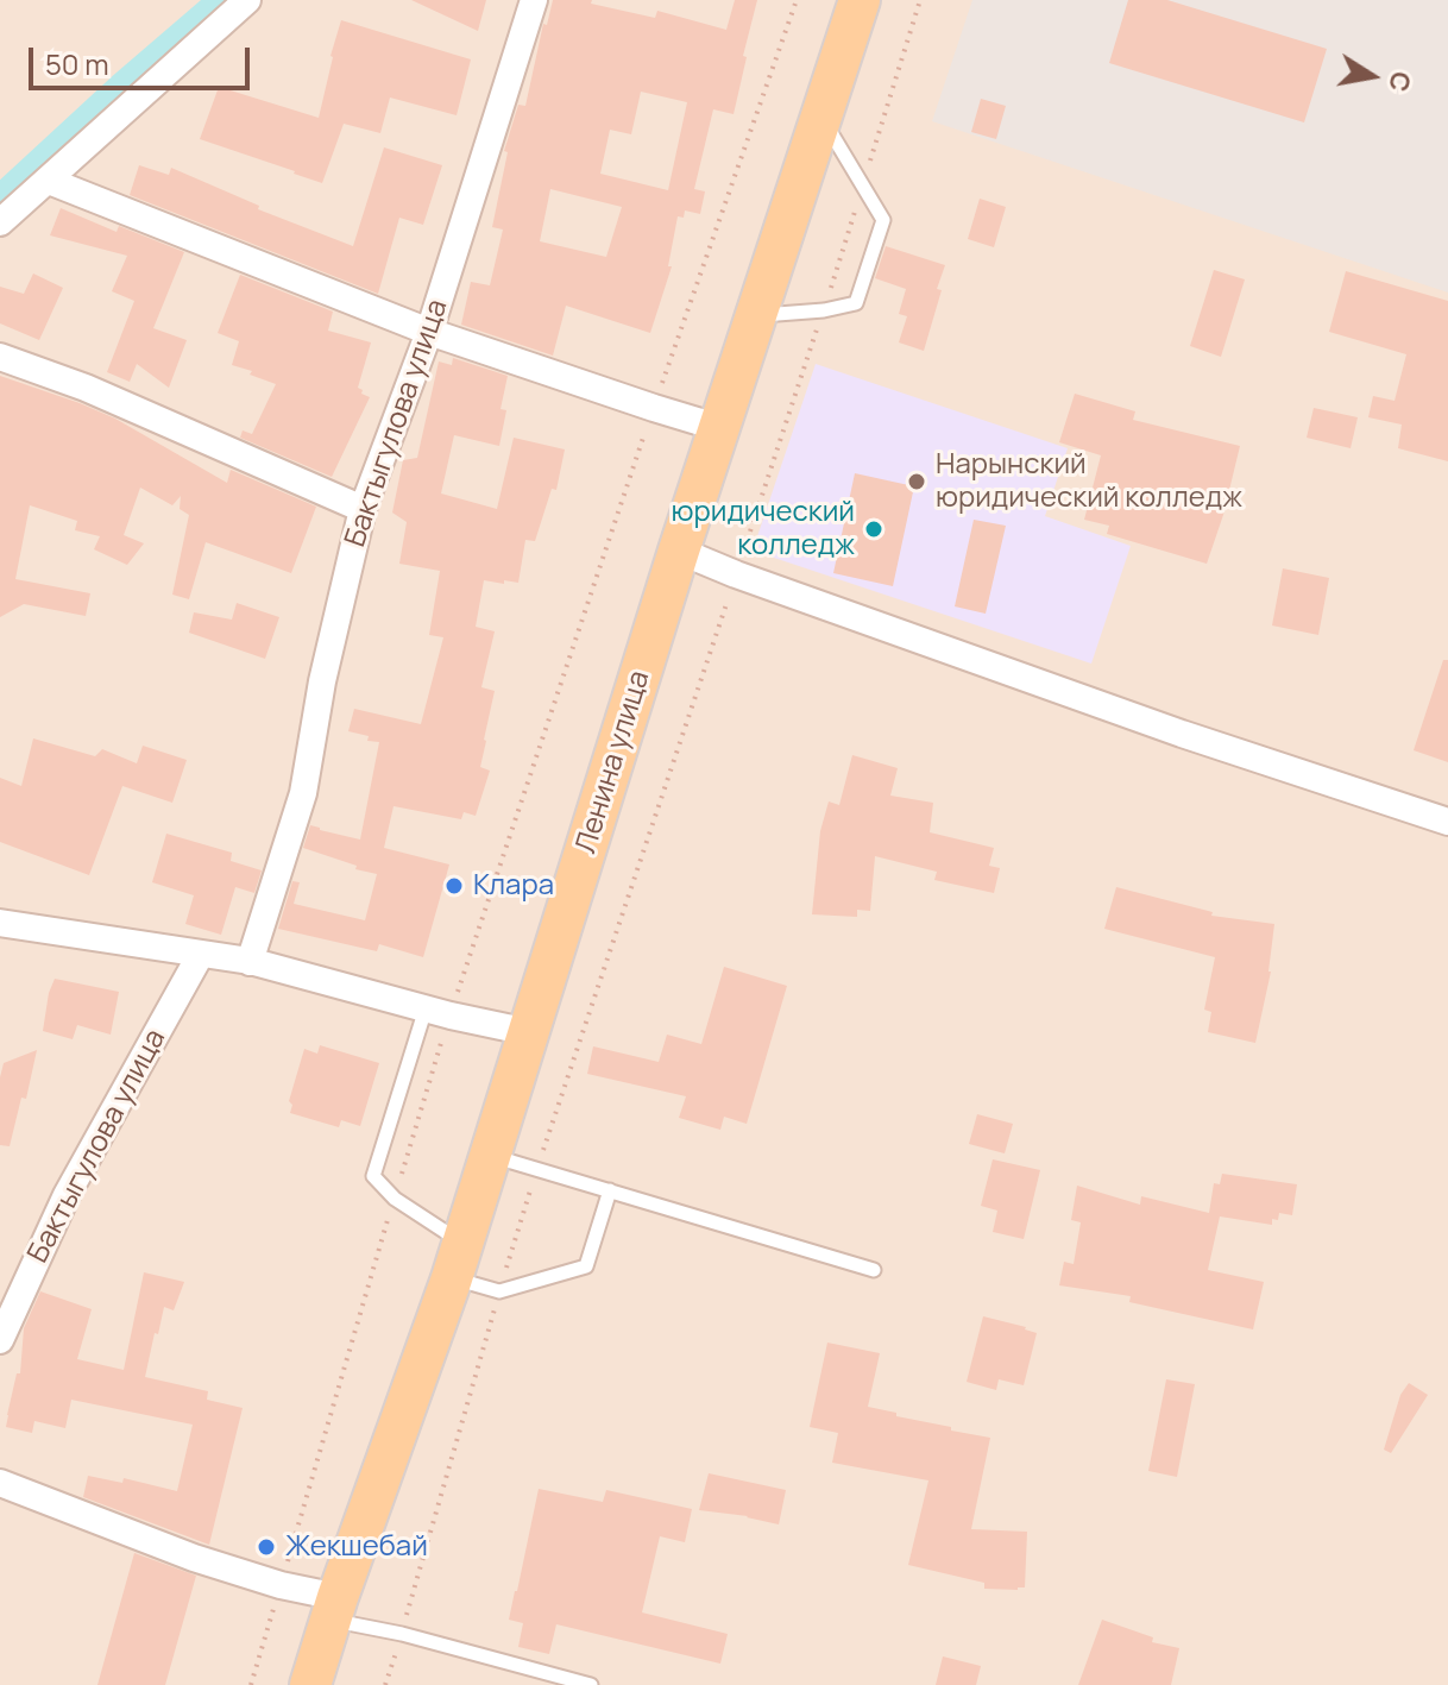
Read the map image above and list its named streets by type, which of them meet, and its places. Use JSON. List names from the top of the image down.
{
  "streets": {
    "main road": ["Ленина улица"],
    "street": ["Бактыгулова улица"]
  },
  "places": [
    "Нарынский юридический колледж",
    "юридический колледж",
    "Клара",
    "Жекшебай"
  ],
  "scale_bar": "50 m",
  "north": "right"
}
